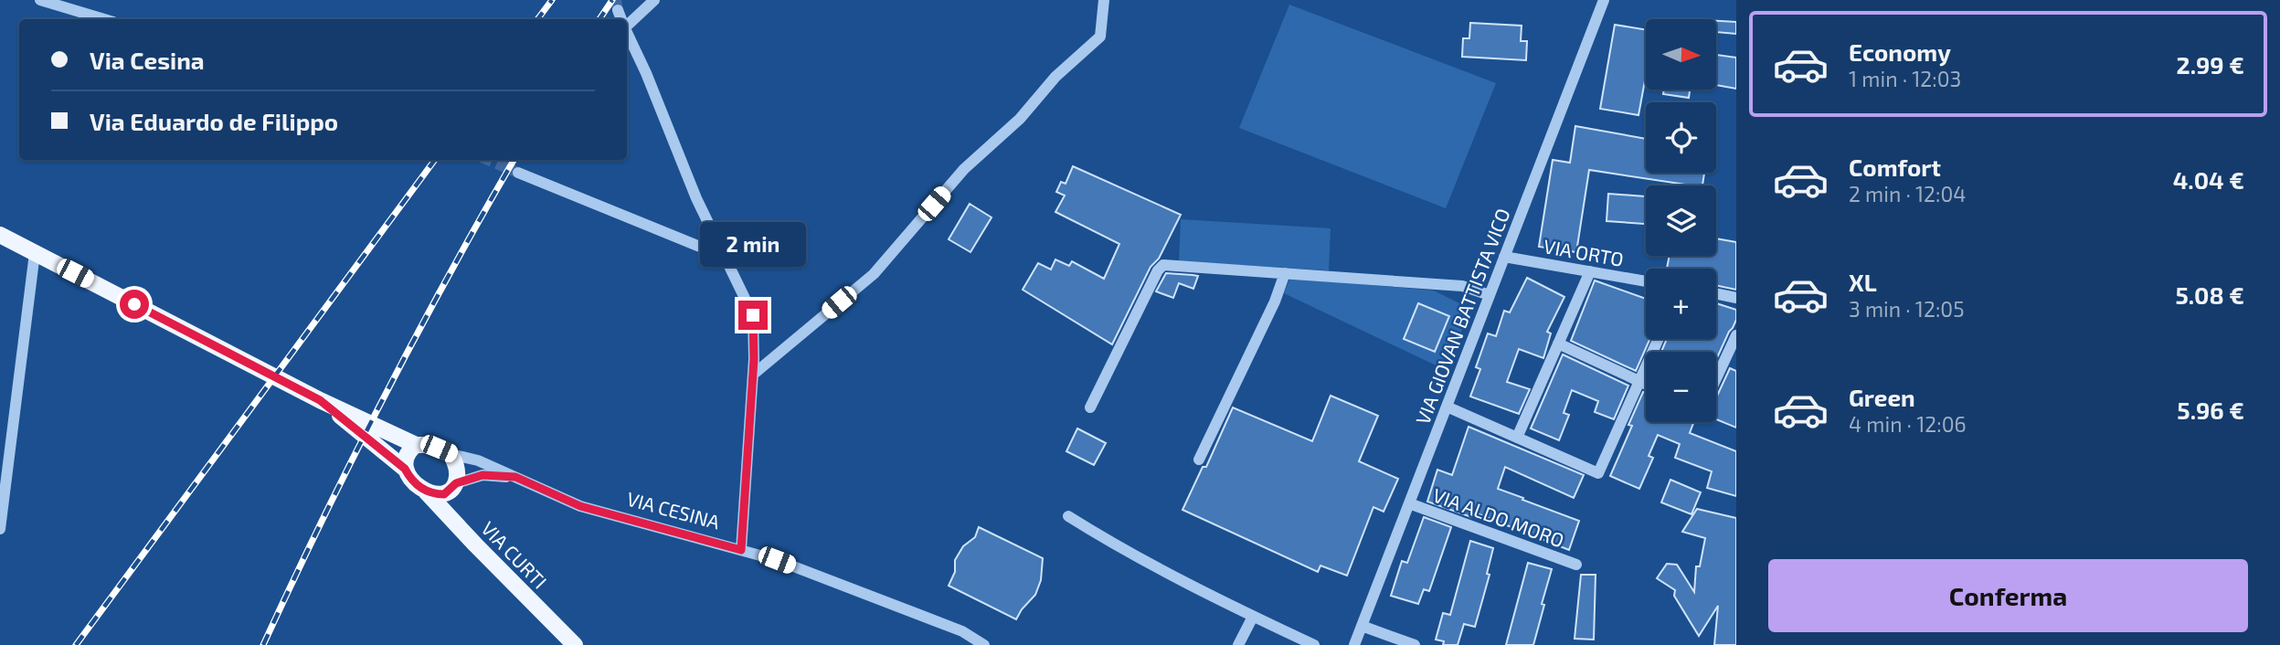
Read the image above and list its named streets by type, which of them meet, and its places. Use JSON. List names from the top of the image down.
{
  "streets": {
    "main road": ["VIA CESINA", "VIA CURTI"],
    "street": ["VIA ORTO", "VIA GIOVAN BATTISTA VICO", "VIA ALDO MORO"]
  },
  "crossings": [
    ["VIA ORTO", "VIA GIOVAN BATTISTA VICO"],
    ["VIA GIOVAN BATTISTA VICO", "VIA ALDO MORO"],
    ["VIA CESINA", "VIA CURTI"]
  ],
  "north": "right",
  "page": {
    "list": [
      {
        "name": "Economy",
        "note": "1 min · 12:03",
        "value": "2.99 €"
      },
      {
        "name": "Comfort",
        "note": "2 min · 12:04",
        "value": "4.04 €"
      },
      {
        "name": "XL",
        "note": "3 min · 12:05",
        "value": "5.08 €"
      },
      {
        "name": "Green",
        "note": "4 min · 12:06",
        "value": "5.96 €"
      }
    ],
    "map_buttons": ["+", "−"],
    "banner": ["Via Cesina", "Via Eduardo de Filippo"],
    "bubble": "2 min",
    "buttons": "Conferma"
  }
}
